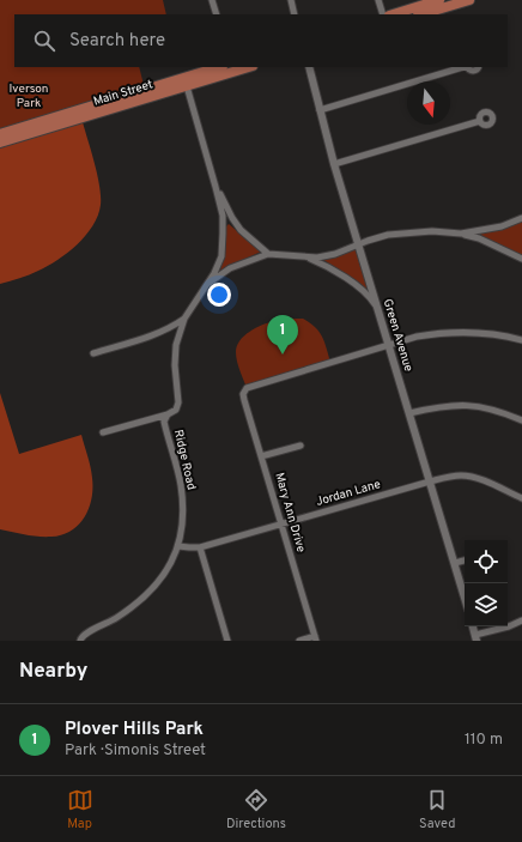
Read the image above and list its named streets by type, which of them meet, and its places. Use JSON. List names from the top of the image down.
{
  "streets": {
    "main road": ["Main Street"],
    "street": [
      "Green Avenue",
      "Ridge Road",
      "Jordan Lane",
      "Mary Ann Drive"
    ]
  },
  "crossings": [
    ["Main Street", "Ridge Road"],
    ["Green Avenue", "Jordan Lane"],
    ["Green Avenue", "Mary Ann Drive"],
    ["Ridge Road", "Jordan Lane"],
    ["Jordan Lane", "Mary Ann Drive"]
  ],
  "parks": ["Iverson Park"],
  "north": "bottom",
  "page": {
    "search": "Search here",
    "pins": "1",
    "heading": "Nearby",
    "list": [
      {
        "mark": "1",
        "name": "Plover Hills Park",
        "note": "Park · Simonis Street",
        "value": "110 m"
      }
    ],
    "nav": ["Map", "Directions", "Saved"]
  }
}
